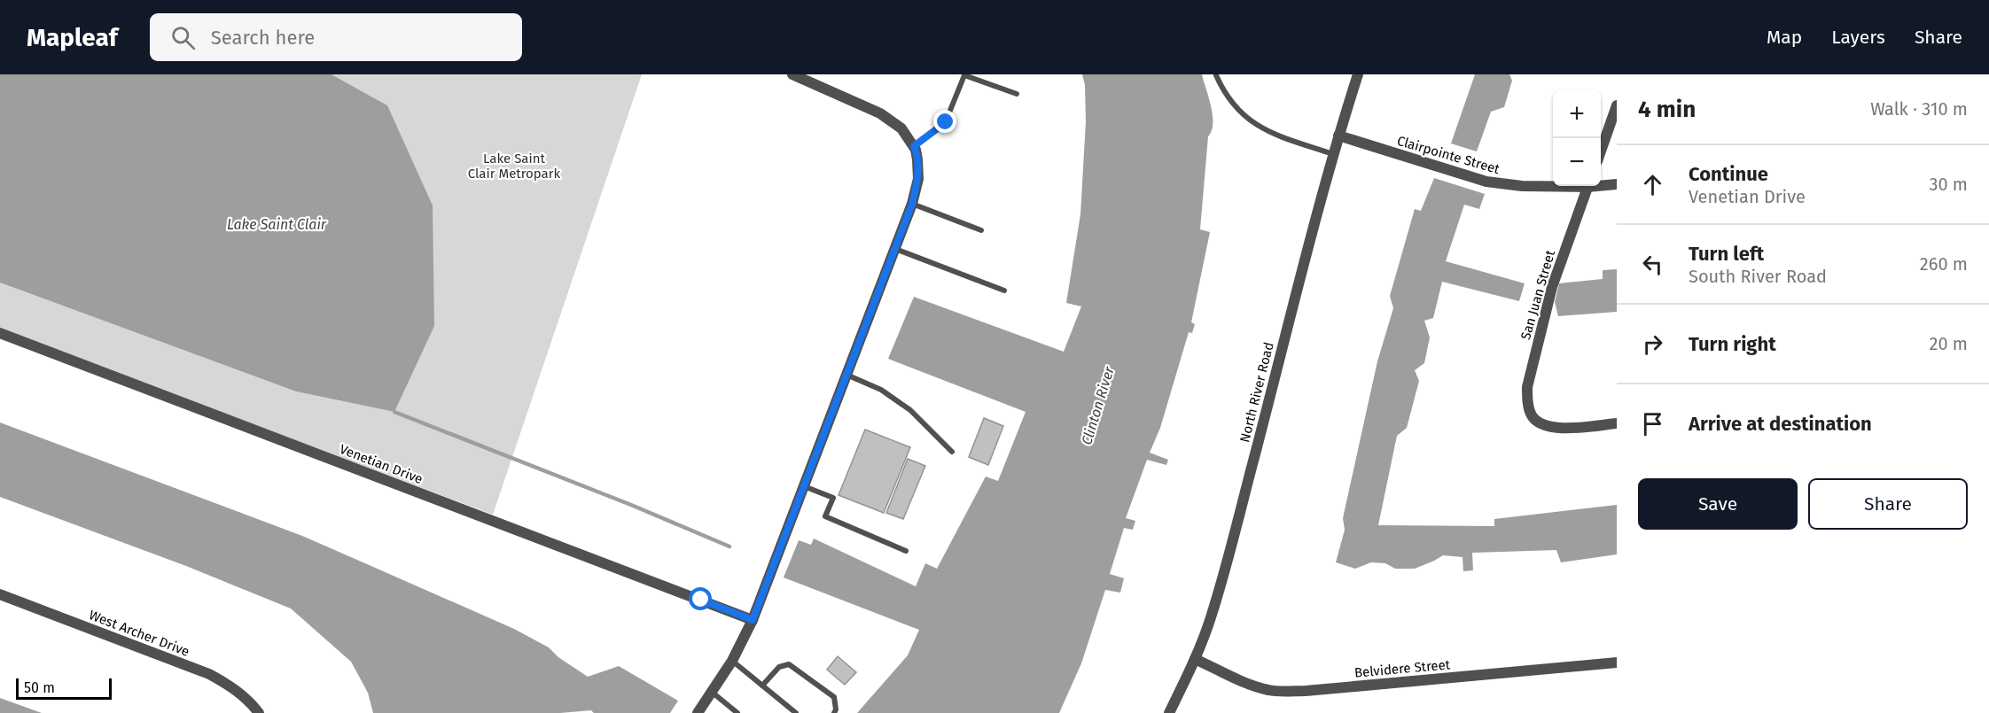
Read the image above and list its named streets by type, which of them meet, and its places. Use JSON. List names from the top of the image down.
{
  "streets": {
    "street": [
      "Clairpointe Street",
      "San Juan Street",
      "North River Road",
      "Venetian Drive",
      "West Archer Drive",
      "Belvidere Street"
    ]
  },
  "crossings": [
    ["Clairpointe Street", "North River Road"],
    ["North River Road", "Belvidere Street"]
  ],
  "water": ["Lake Saint Clair", "Clinton River"],
  "parks": ["Lake Saint Clair Metropark"],
  "scale_bar": "50 m",
  "page": {
    "header": "Mapleaf",
    "search": "Search here",
    "nav": ["Map", "Layers", "Share"],
    "heading": ["4 min", "Walk · 310 m"],
    "map_buttons": ["+", "−"],
    "list": [
      ["Continue", "Venetian Drive", "30 m"],
      ["Turn left", "South River Road", "260 m"],
      ["Turn right", "20 m"],
      "Arrive at destination"
    ],
    "buttons": ["Save", "Share"],
    "scale": "50 m"
  }
}
